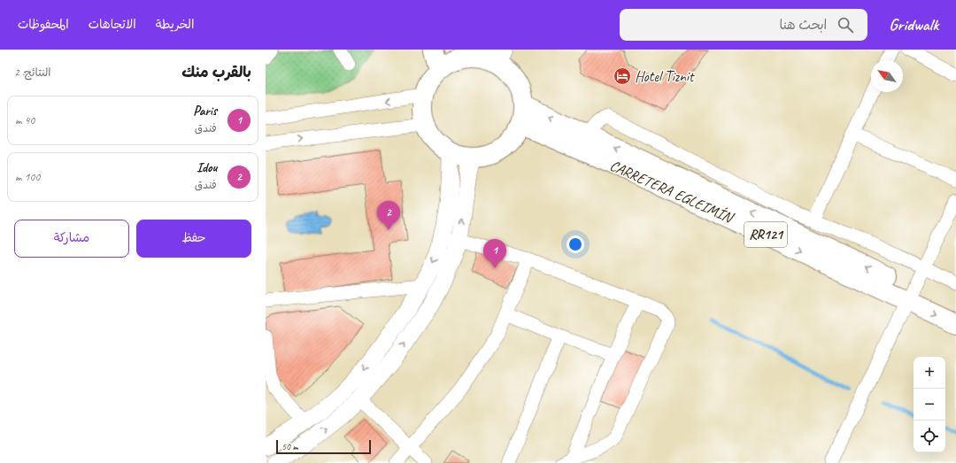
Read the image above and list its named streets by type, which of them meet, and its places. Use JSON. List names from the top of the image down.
{
  "streets": {
    "highway": ["CARRETERA EGLEIMÍN", "RR121"]
  },
  "places": {
    "hotel": ["Hotel Tiznit"]
  },
  "scale_bar": "50 m",
  "north": "top left",
  "page": {
    "header": "Gridwalk",
    "search": "ابحث هنا",
    "nav": ["الخريطة", "الاتجاهات", "المحفوظات"],
    "heading": ["بالقرب منك", "النتائج: 2"],
    "list": [
      {
        "mark": "1",
        "name": "Paris",
        "note": "فندق",
        "value": "40 m"
      },
      {
        "mark": "2",
        "name": "Idou",
        "note": "فندق",
        "value": "100 m"
      }
    ],
    "pins": ["2", "1"],
    "buttons": ["حفظ", "مشاركة"],
    "map_buttons": ["+", "−"],
    "scale": "50 m"
  }
}
